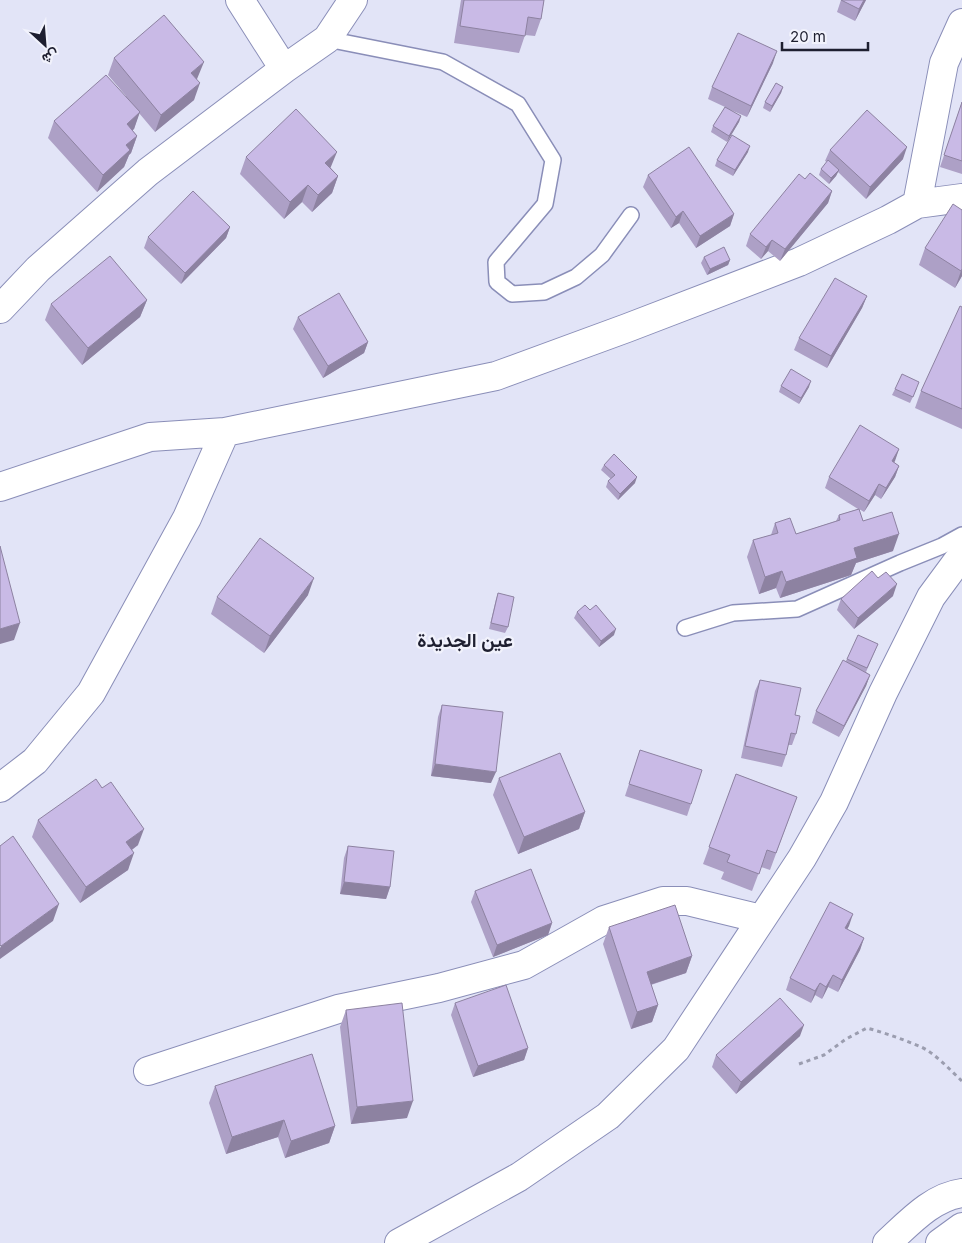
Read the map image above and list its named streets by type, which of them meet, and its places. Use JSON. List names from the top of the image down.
{
  "districts": ["عين الجديدة"],
  "scale_bar": "20 m",
  "north": "bottom right"
}
